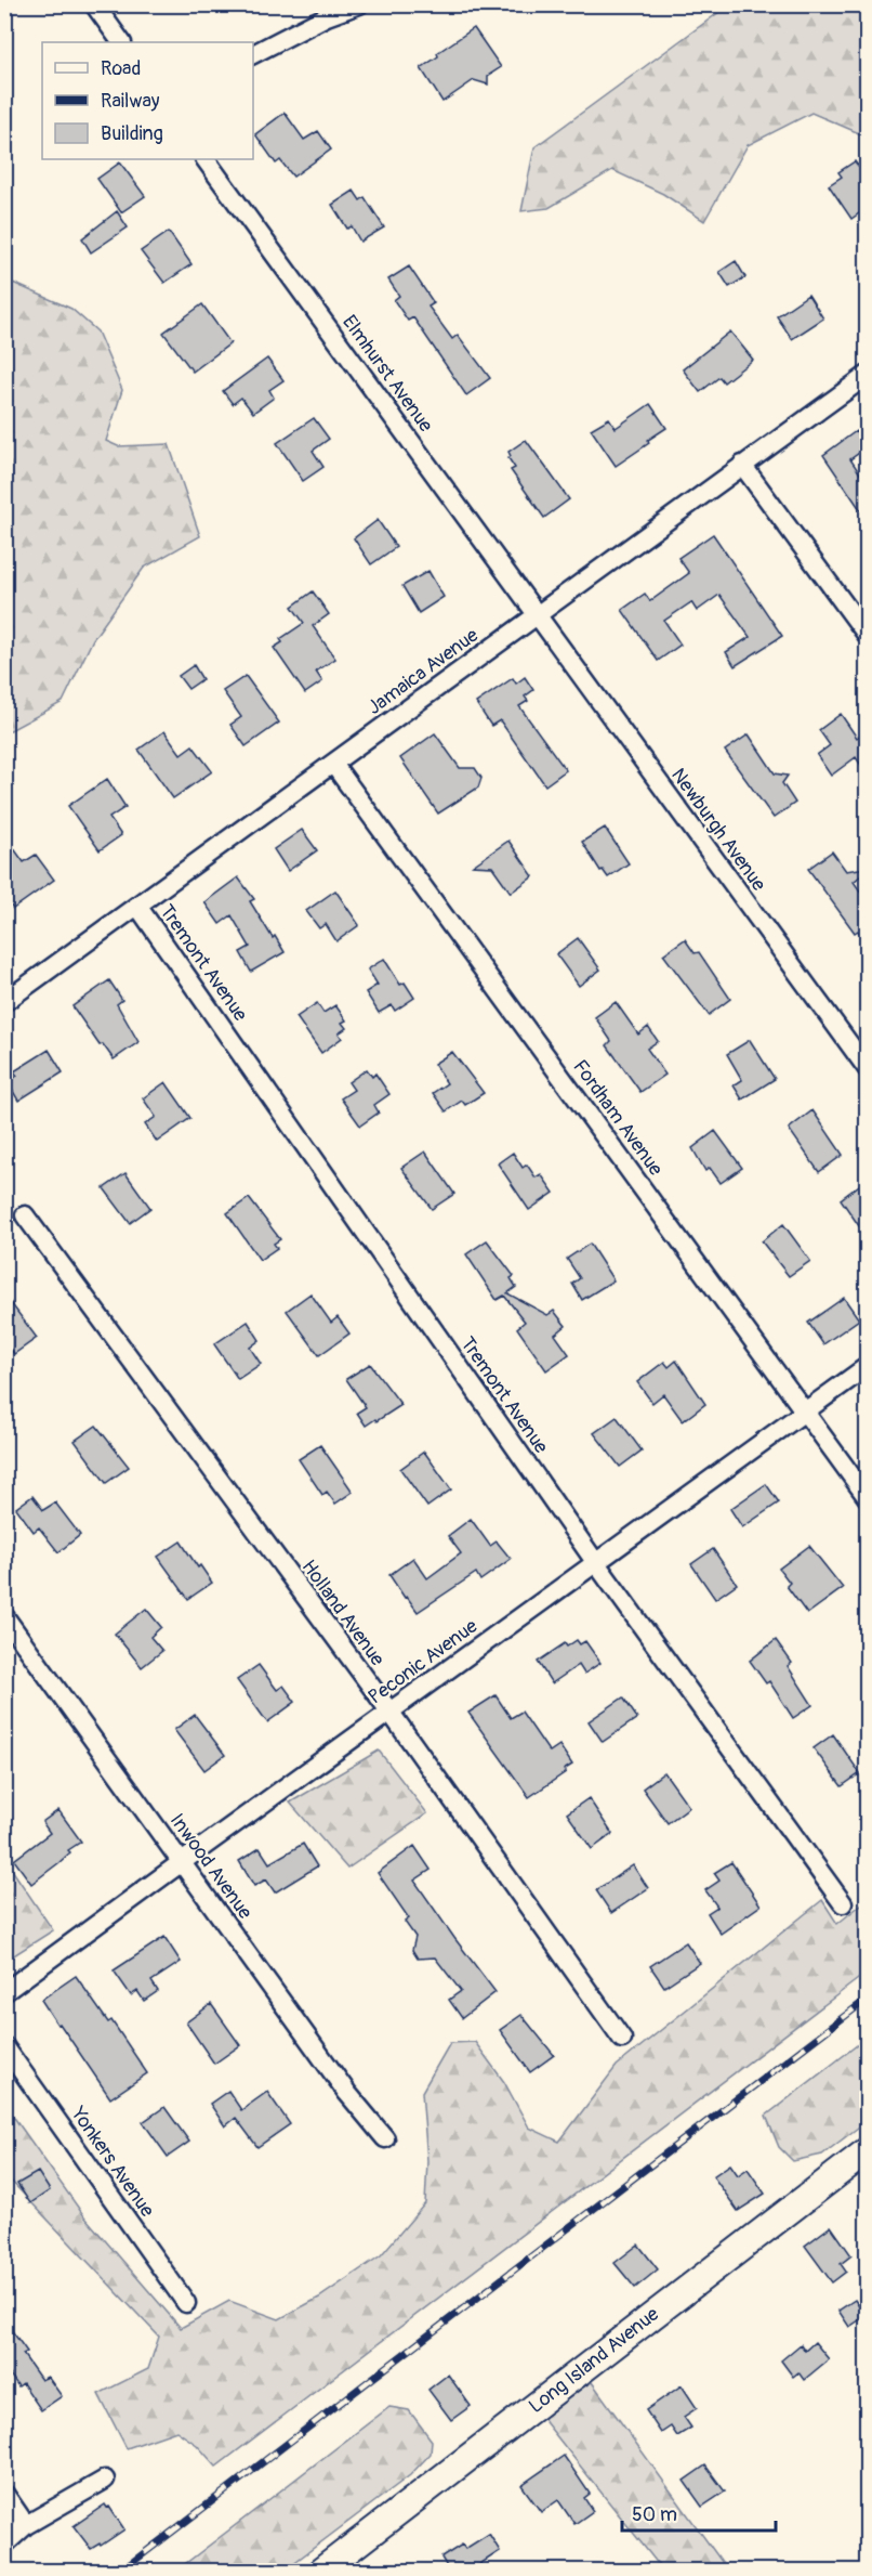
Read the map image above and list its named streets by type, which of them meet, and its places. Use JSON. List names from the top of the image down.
{
  "streets": {
    "street": [
      "Elmhurst Avenue",
      "Jamaica Avenue",
      "Newburgh Avenue",
      "Tremont Avenue",
      "Fordham Avenue",
      "Holland Avenue",
      "Peconic Avenue",
      "Inwood Avenue",
      "Yonkers Avenue",
      "Long Island Avenue"
    ]
  },
  "crossings": [
    ["Elmhurst Avenue", "Jamaica Avenue"],
    ["Elmhurst Avenue", "Newburgh Avenue"],
    ["Jamaica Avenue", "Newburgh Avenue"],
    ["Jamaica Avenue", "Tremont Avenue"],
    ["Jamaica Avenue", "Fordham Avenue"],
    ["Tremont Avenue", "Peconic Avenue"],
    ["Fordham Avenue", "Peconic Avenue"],
    ["Holland Avenue", "Peconic Avenue"],
    ["Peconic Avenue", "Inwood Avenue"]
  ],
  "legend": ["Road", "Railway", "Building"],
  "scale_bar": "50 m"
}
